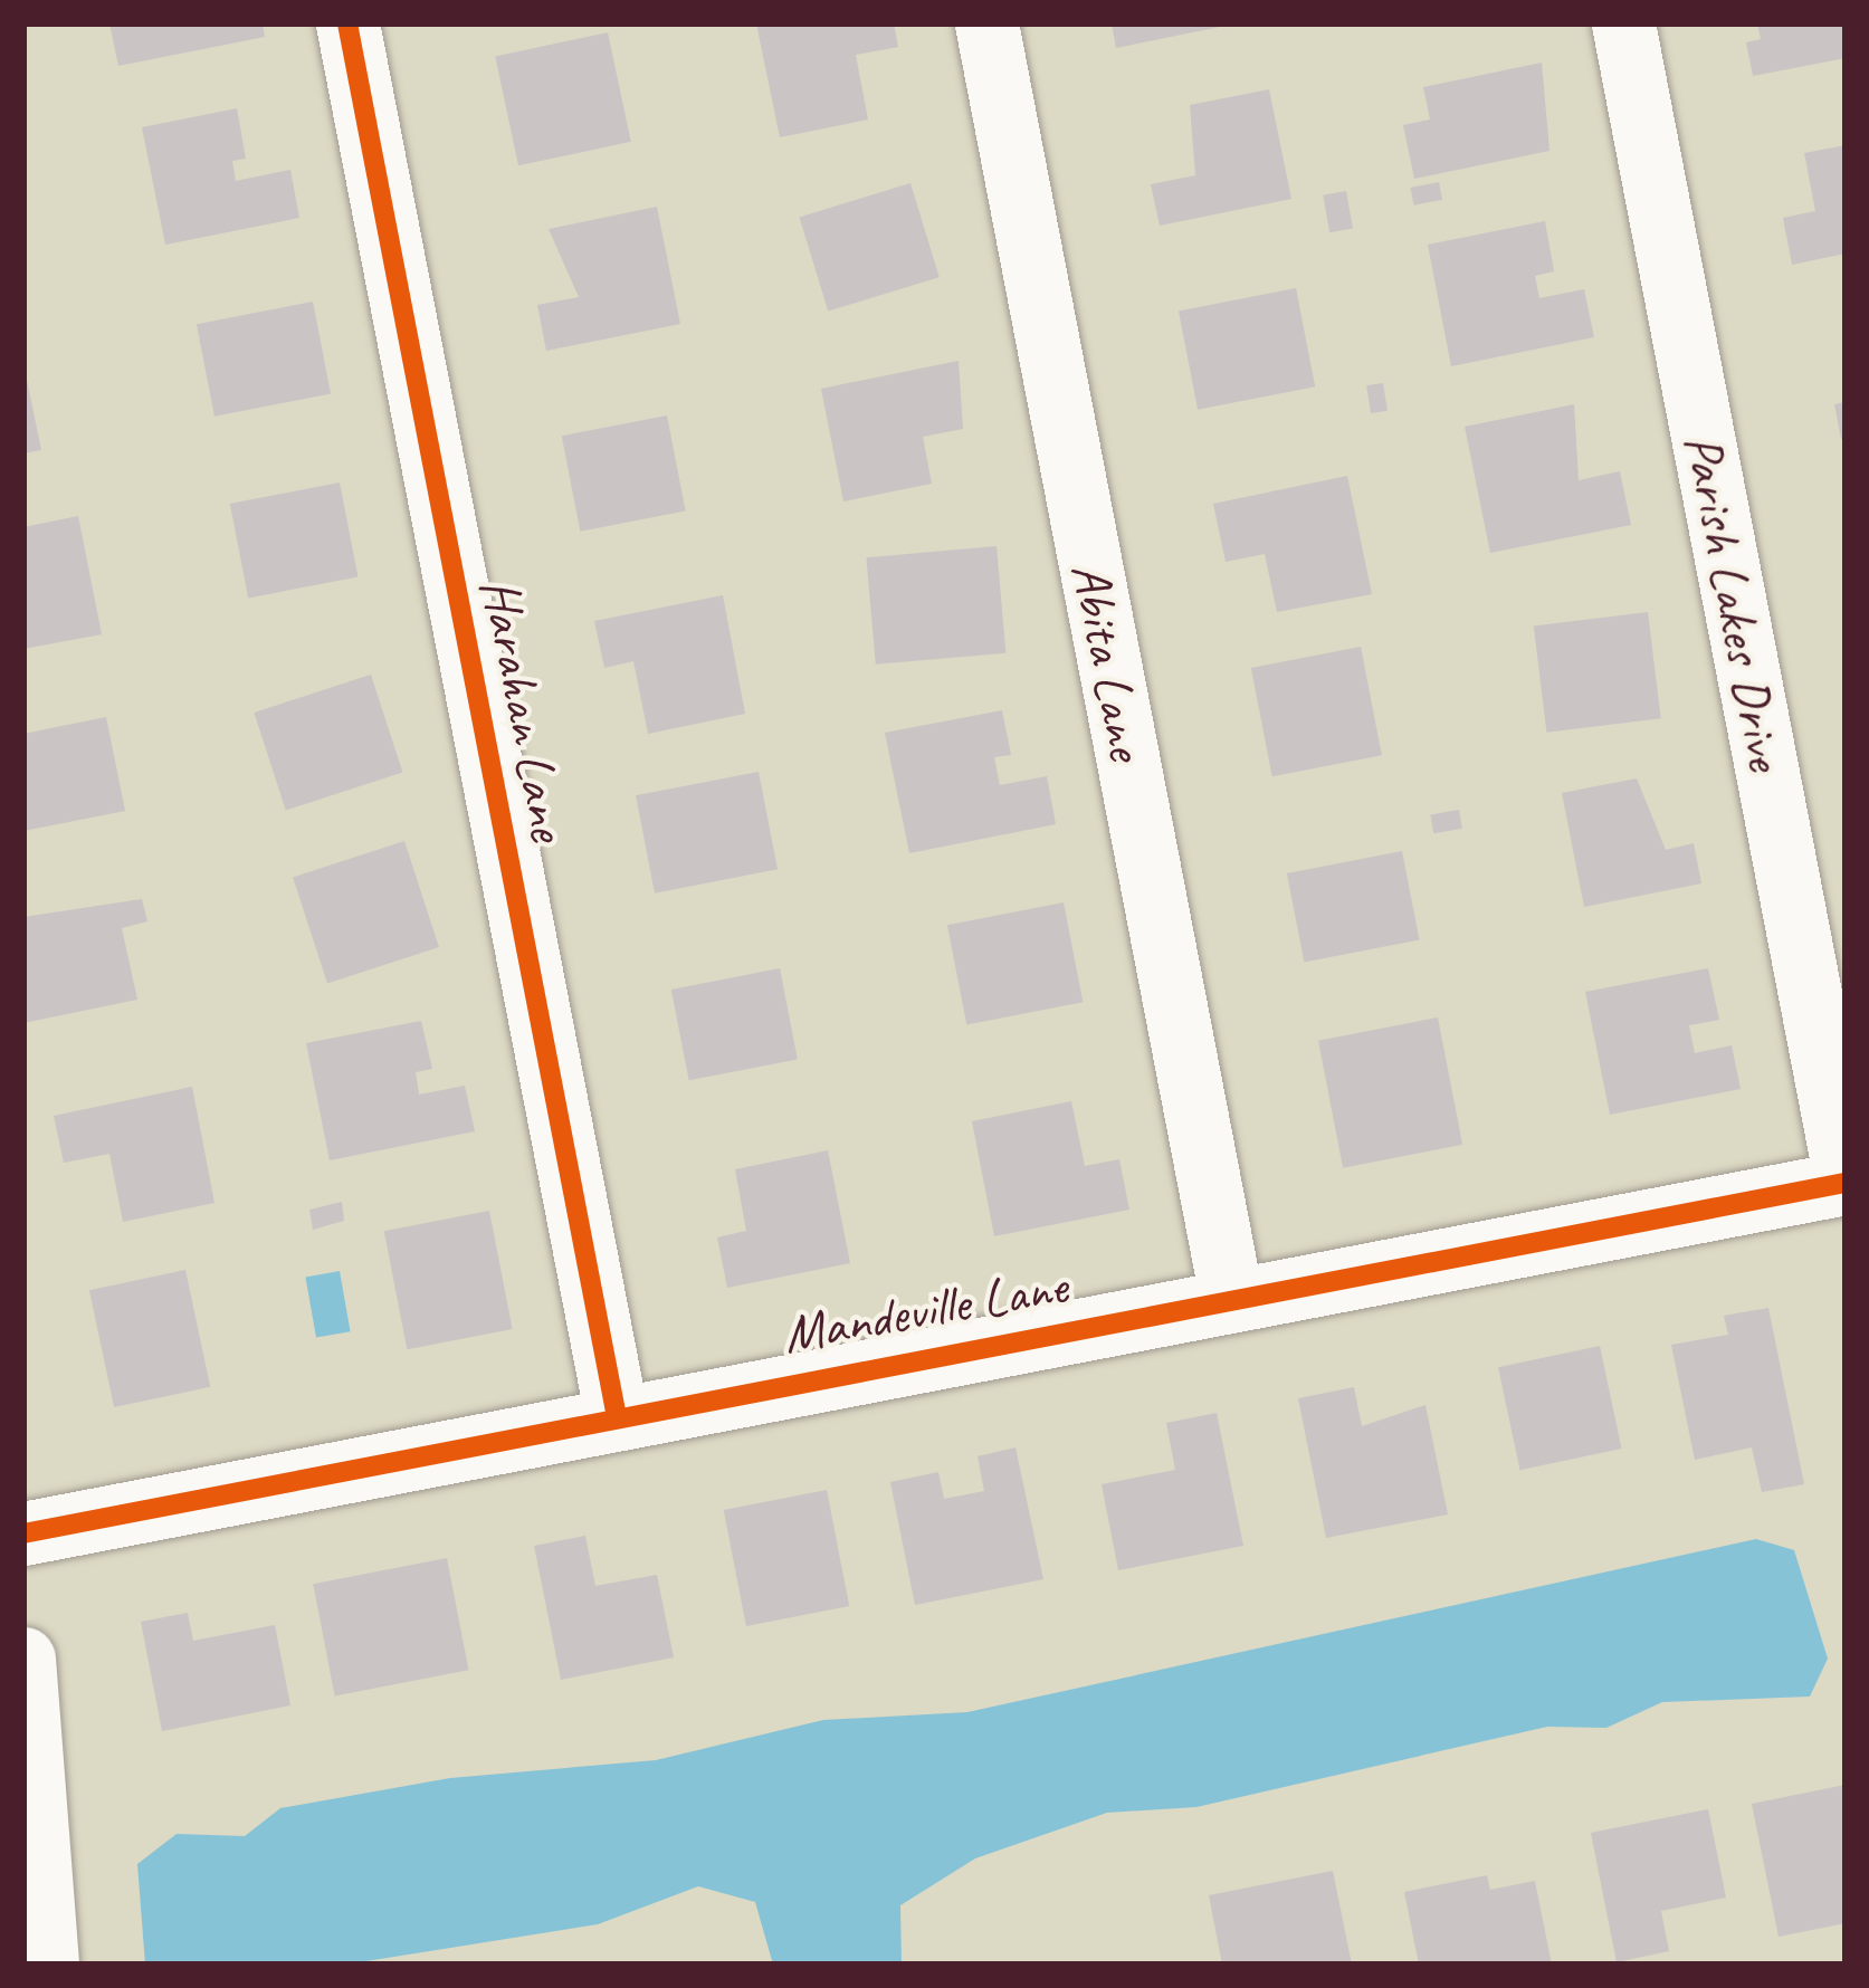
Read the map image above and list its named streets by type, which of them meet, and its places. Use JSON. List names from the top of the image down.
{
  "streets": {
    "street": [
      "Parish Lakes Drive",
      "Abita Lane",
      "Harahan Lane",
      "Mandeville Lane"
    ]
  },
  "crossings": [
    ["Parish Lakes Drive", "Mandeville Lane"],
    ["Abita Lane", "Mandeville Lane"],
    ["Harahan Lane", "Mandeville Lane"]
  ]
}
